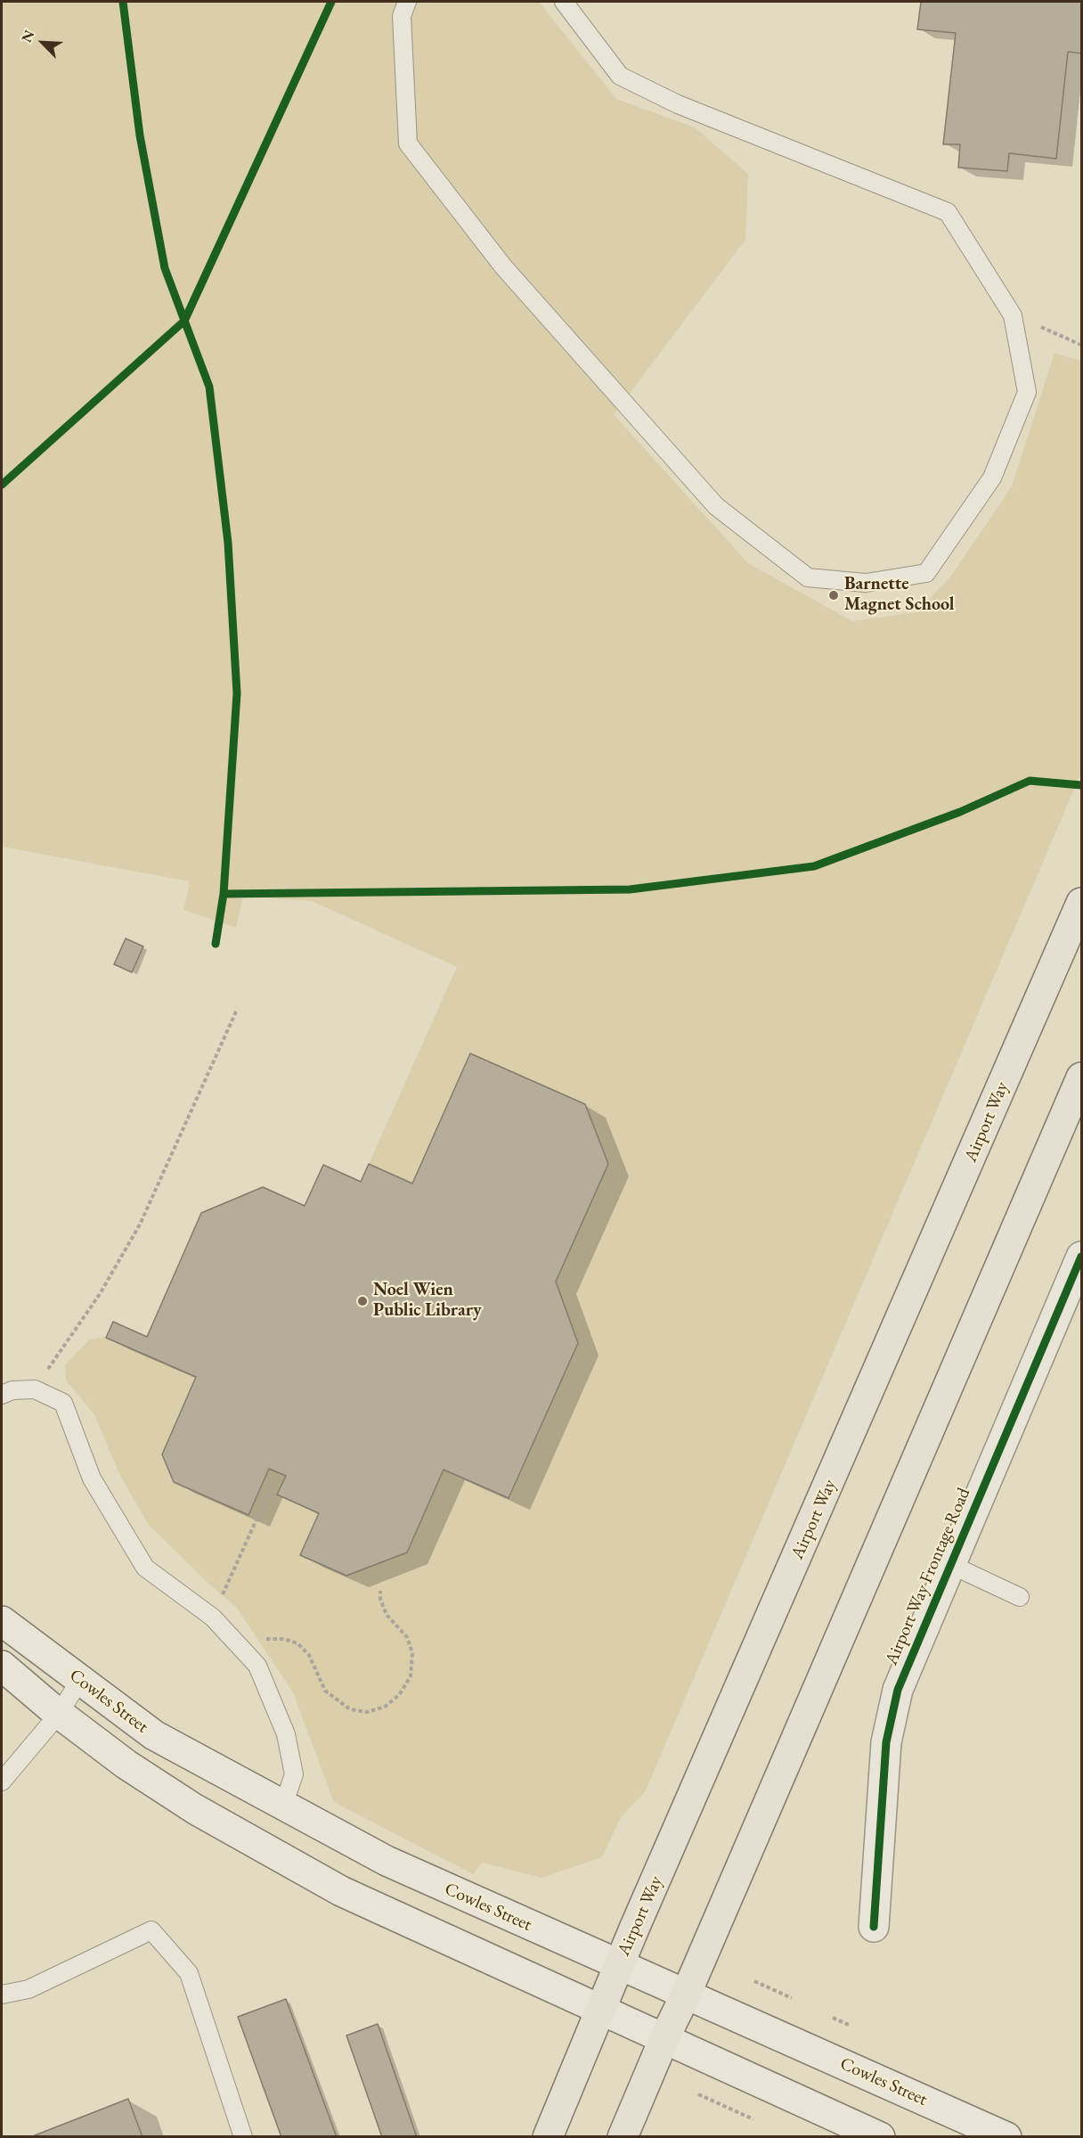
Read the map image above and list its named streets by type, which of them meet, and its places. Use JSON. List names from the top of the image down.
{
  "streets": {
    "main road": ["Airport Way", "Airport Way Frontage Road", "Cowles Street"]
  },
  "crossings": [
    ["Airport Way", "Cowles Street"]
  ],
  "places": ["Barnette Magnet School", "Noel Wien Public Library"],
  "north": "top left"
}
